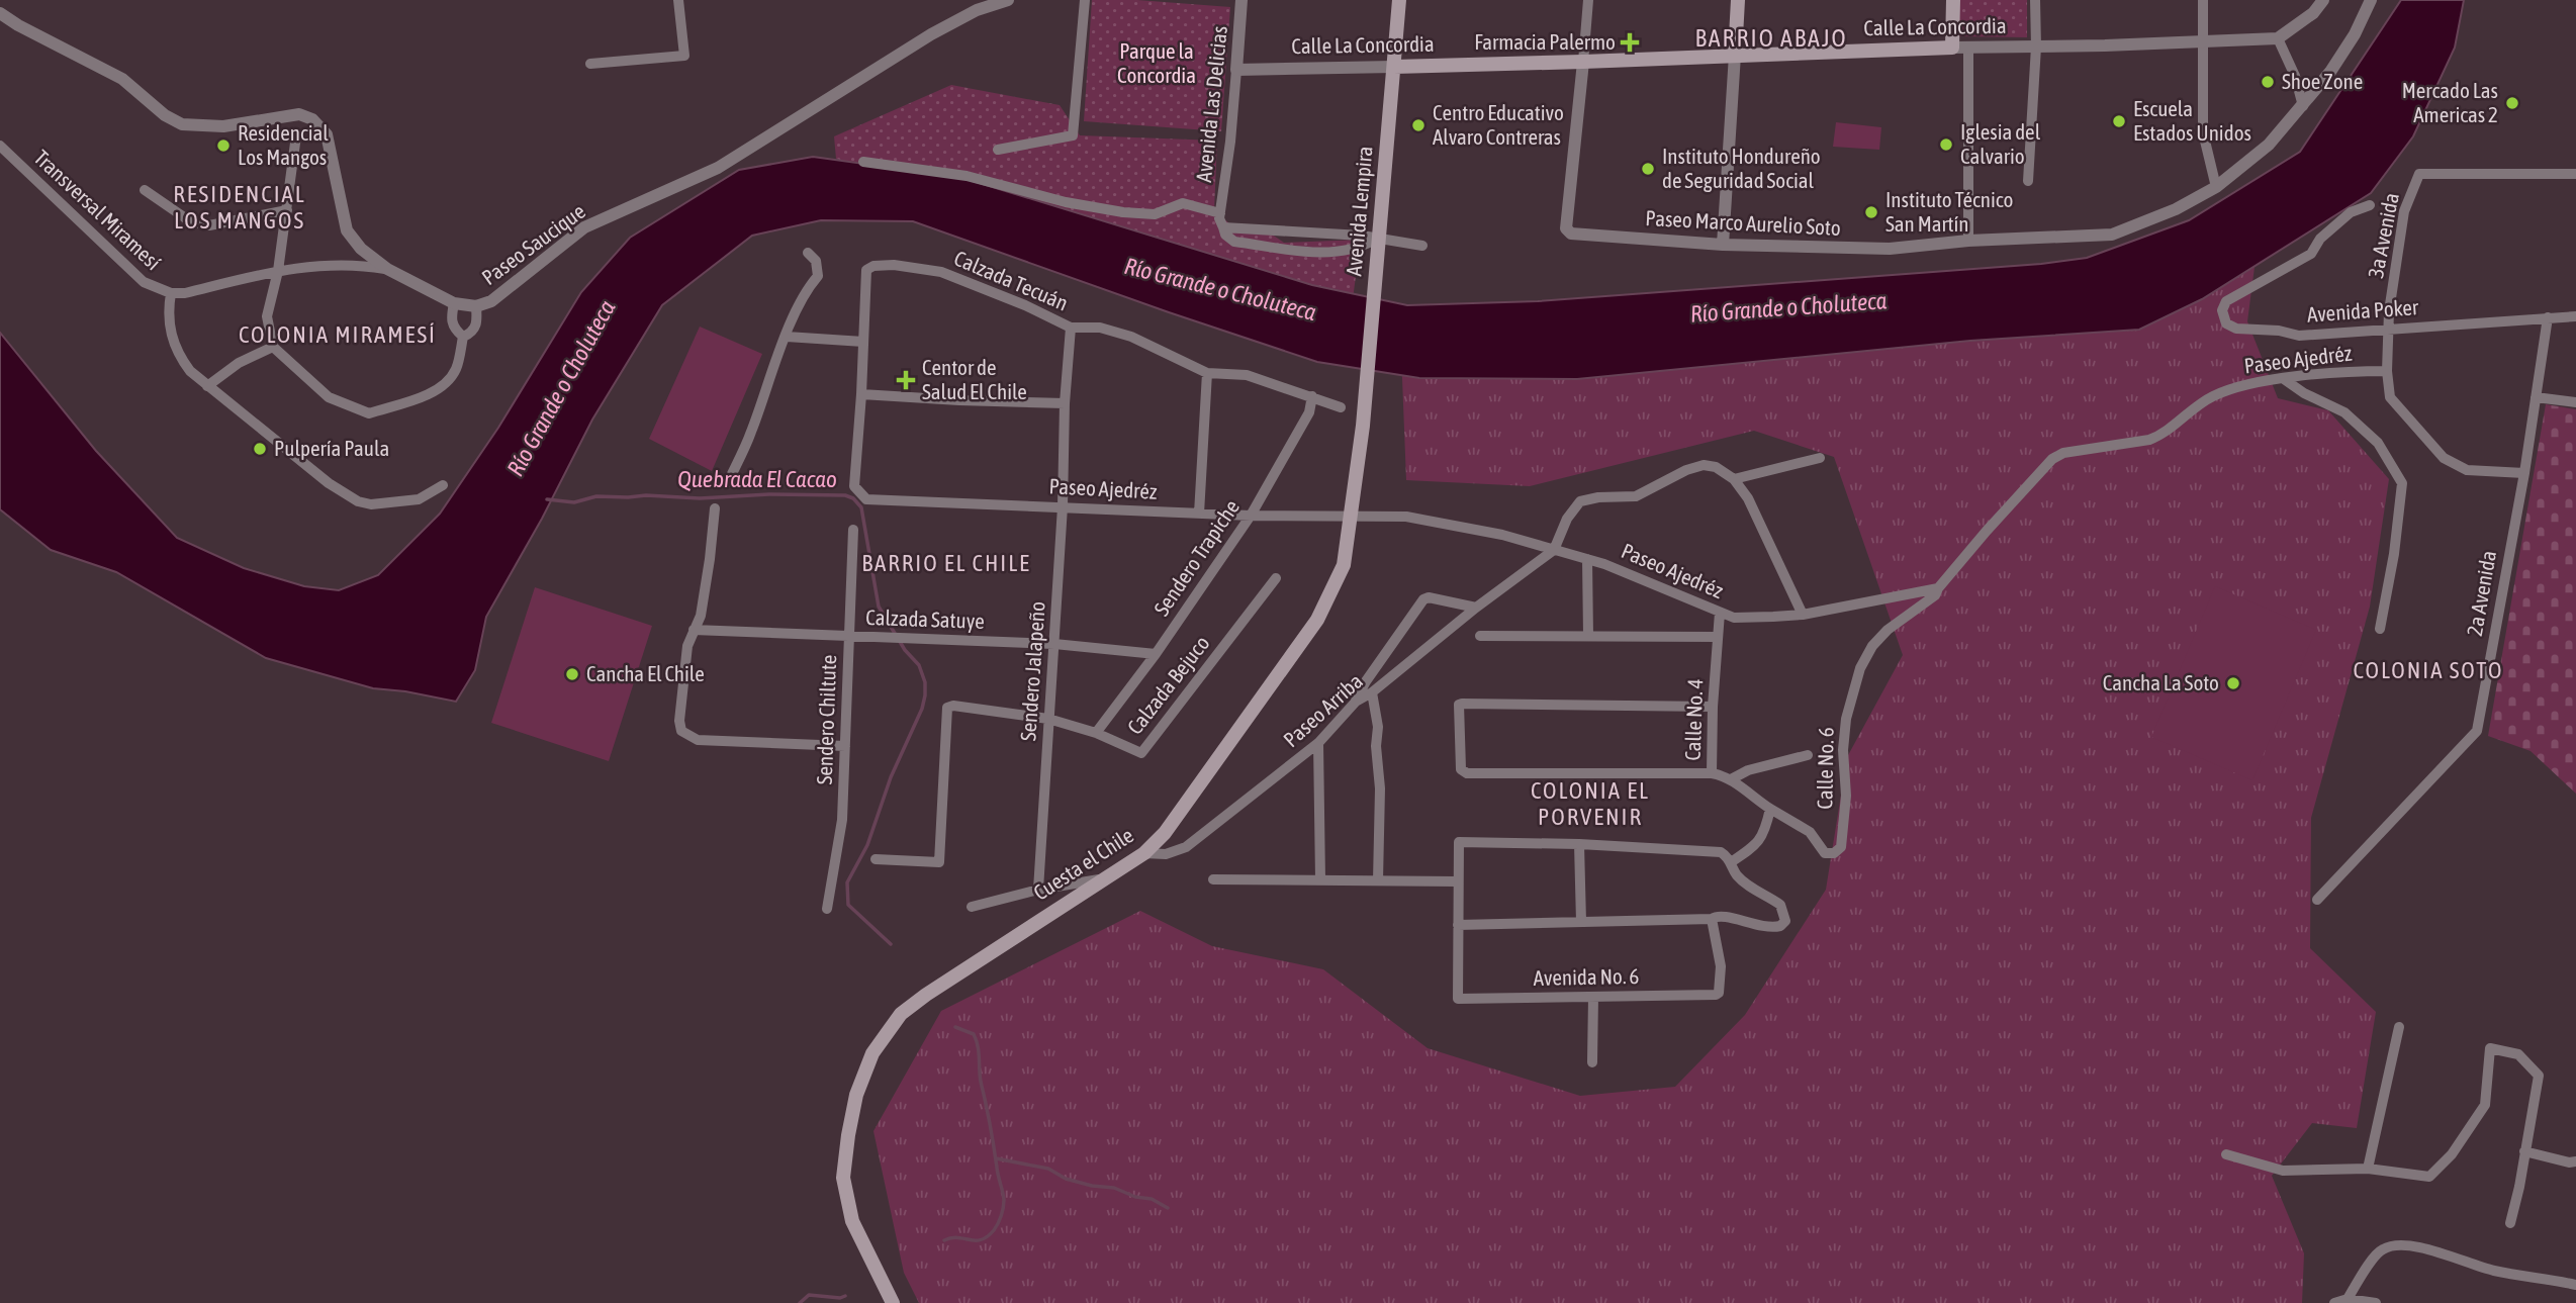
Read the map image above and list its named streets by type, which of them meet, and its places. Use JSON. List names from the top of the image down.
{
  "streets": {
    "main road": ["Calle La Concordia", "Avenida Lempira", "Cuesta el Chile"],
    "street": [
      "Avenida Las Delicias",
      "Transversal Miramesí",
      "Paseo Marco Aurelio Soto",
      "3a Avenida",
      "Paseo Saucique",
      "Calzada Tecuán",
      "Avenida Poker",
      "Paseo Ajedréz",
      "Sendero Trapiche",
      "2a Avenida",
      "Calzada Satuye",
      "Sendero Jalapeño",
      "Calzada Bejuco",
      "Paseo Arriba",
      "Sendero Chiltute",
      "Calle No. 4",
      "Calle No. 6",
      "Avenida No. 6"
    ]
  },
  "crossings": [
    ["Calle La Concordia", "Avenida Las Delicias"],
    ["Calle La Concordia", "Avenida Lempira"],
    ["Calle La Concordia", "Paseo Marco Aurelio Soto"],
    ["Avenida Lempira", "Cuesta el Chile"],
    ["3a Avenida", "Avenida Poker"],
    ["3a Avenida", "Paseo Ajedréz"],
    ["3a Avenida", "2a Avenida"],
    ["Calzada Tecuán", "Sendero Trapiche"],
    ["Calzada Tecuán", "Sendero Jalapeño"],
    ["Avenida Poker", "2a Avenida"],
    ["Paseo Ajedréz", "Sendero Trapiche"],
    ["Paseo Ajedréz", "Sendero Jalapeño"],
    ["Paseo Ajedréz", "Paseo Arriba"],
    ["Paseo Ajedréz", "Calle No. 4"],
    ["Paseo Ajedréz", "Calle No. 6"],
    ["Paseo Ajedréz", "Cuesta el Chile"],
    ["Sendero Trapiche", "Calzada Satuye"],
    ["Sendero Trapiche", "Calzada Bejuco"],
    ["Calzada Satuye", "Sendero Jalapeño"],
    ["Calzada Satuye", "Sendero Chiltute"],
    ["Sendero Jalapeño", "Calzada Bejuco"],
    ["Paseo Arriba", "Cuesta el Chile"],
    ["Calle No. 4", "Calle No. 6"]
  ],
  "districts": [
    "BARRIO ABAJO",
    "RESIDENCIAL LOS MANGOS",
    "COLONIA MIRAMESÍ",
    "BARRIO EL CHILE",
    "COLONIA SOTO",
    "COLONIA EL PORVENIR"
  ],
  "water": ["Río Grande o Choluteca", "Quebrada El Cacao"],
  "parks": ["Parque la Concordia"],
  "places": {
    "health": ["Farmacia Palermo", "Centor de Salud El Chile"],
    "other": [
      "Shoe Zone",
      "Mercado Las Americas 2",
      "Escuela Estados Unidos",
      "Centro Educativo Alvaro Contreras",
      "Iglesia del Calvario",
      "Residencial Los Mangos",
      "Instituto Hondureño de Seguridad Social",
      "Instituto Técnico San Martín",
      "Pulpería Paula",
      "Cancha El Chile",
      "Cancha La Soto"
    ]
  }
}
